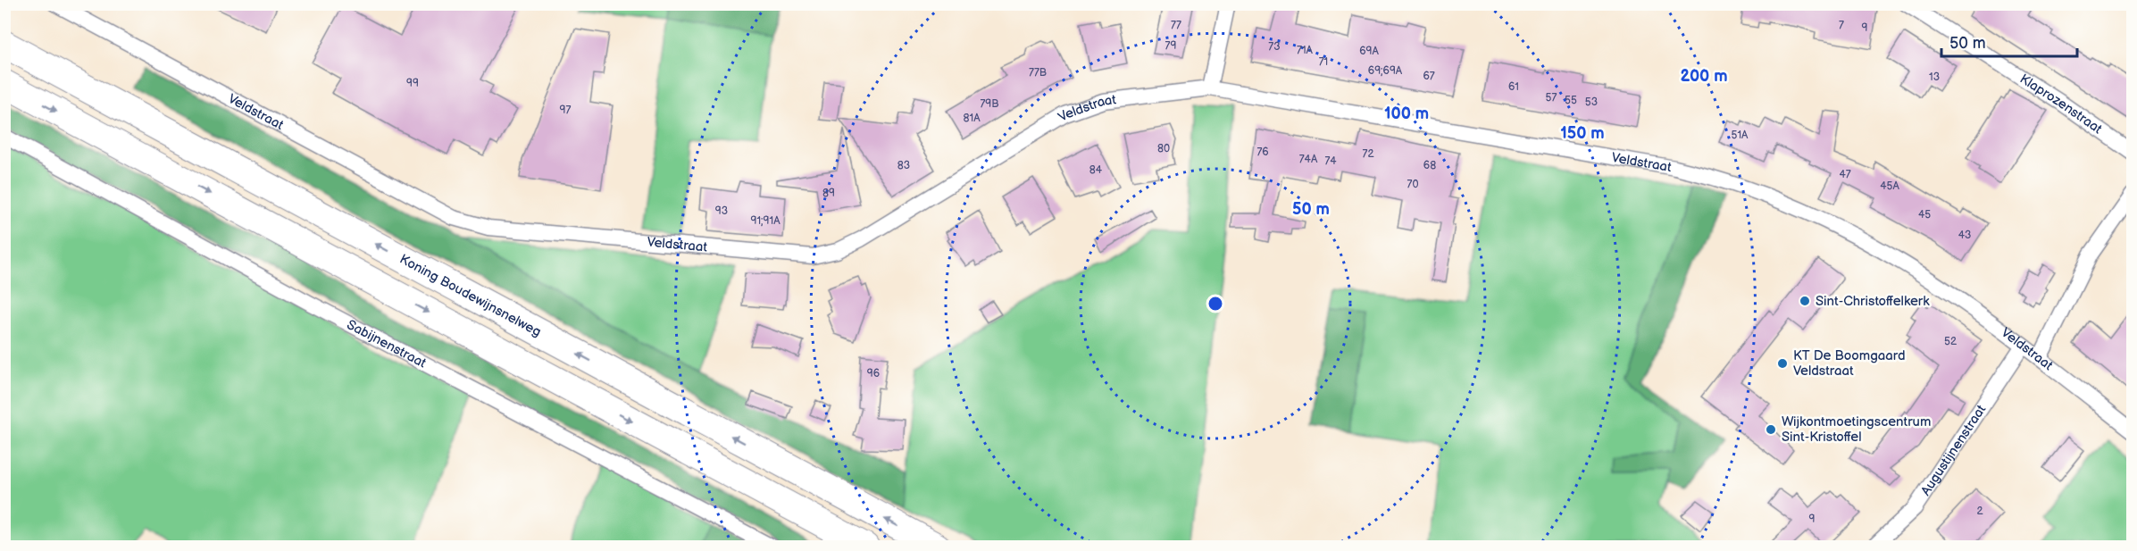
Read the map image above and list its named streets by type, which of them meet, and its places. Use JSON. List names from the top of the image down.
{
  "streets": {
    "highway": ["Koning Boudewijnsnelweg"],
    "street": [
      "Klaprozenstraat",
      "Veldstraat",
      "Sabijnenstraat",
      "Augustijnenstraat"
    ]
  },
  "crossings": [
    ["Veldstraat", "Augustijnenstraat"]
  ],
  "places": ["Sint-Christoffelkerk", "KT De Boomgaard Veldstraat", "Wijkontmoetingscentrum Sint-Kristoffel"],
  "house_numbers": [
    "77",
    "7",
    "9",
    "79",
    "73",
    "71A",
    "69A",
    "71",
    "69;69A",
    "77B",
    "67",
    "13",
    "99",
    "61",
    "57",
    "55",
    "53",
    "79B",
    "97",
    "81A",
    "51A",
    "80",
    "76",
    "72",
    "74A",
    "74",
    "83",
    "68",
    "84",
    "47",
    "70",
    "45A",
    "89",
    "93",
    "45",
    "91;91A",
    "43",
    "52",
    "96",
    "2",
    "9"
  ],
  "scale_bar": "50 m",
  "rings": [
    "200 m",
    "100 m",
    "150 m",
    "50 m"
  ]
}
